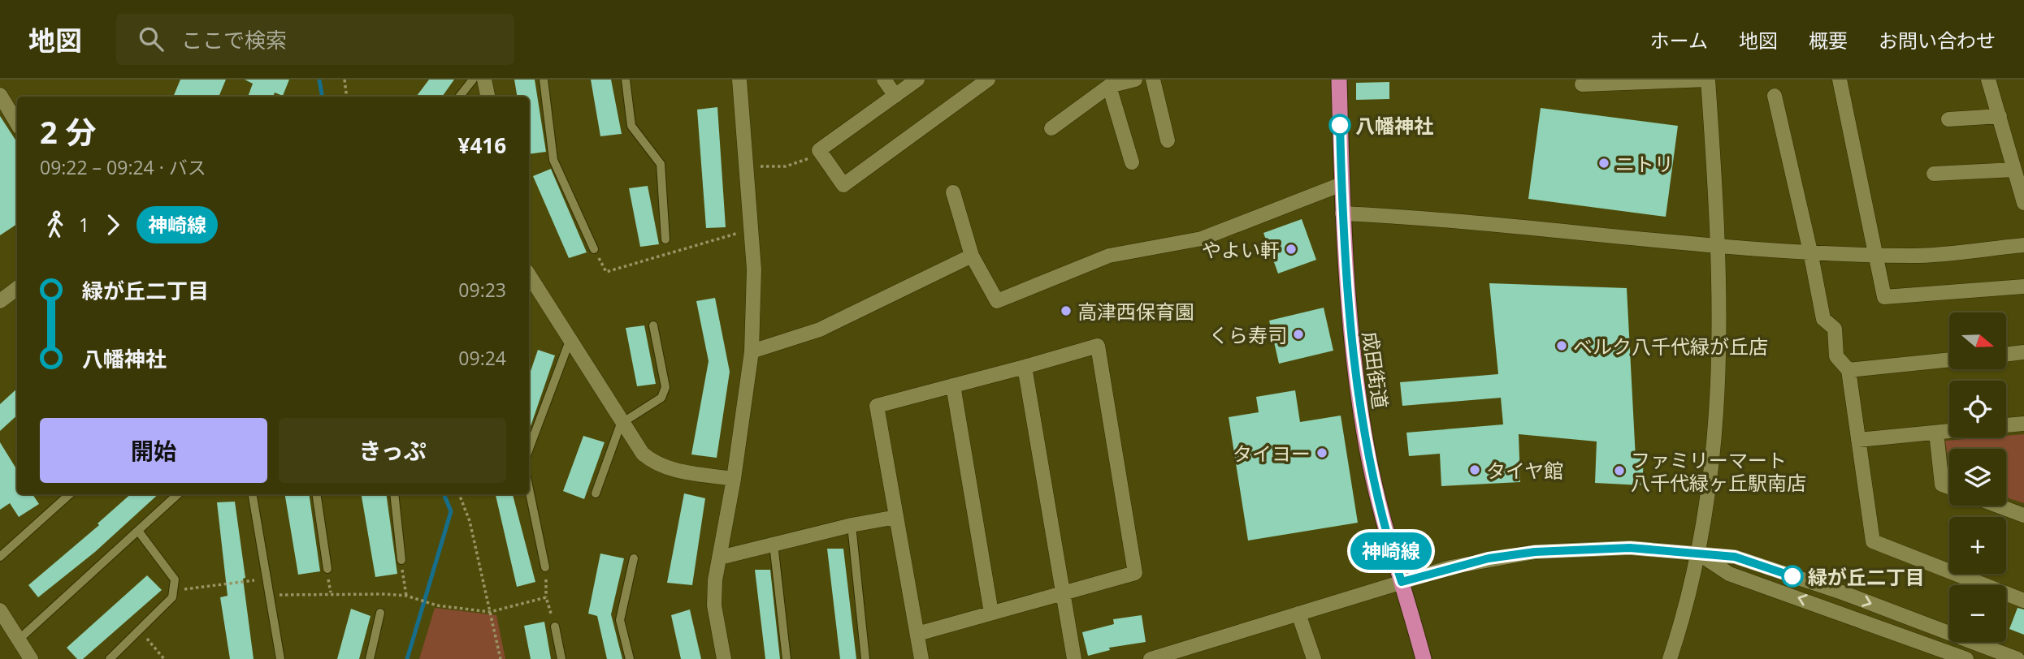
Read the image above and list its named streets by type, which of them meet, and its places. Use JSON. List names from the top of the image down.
{
  "streets": {
    "highway": ["成田街道"]
  },
  "places": [
    "八幡神社",
    "ニトリ",
    "やよい軒",
    "高津西保育園",
    "くら寿司",
    "ベルク八千代緑が丘店",
    "タイヨー",
    "タイヤ館",
    "ファミリーマート 八千代緑ヶ丘駅南店",
    "緑が丘二丁目"
  ],
  "lines": ["bus line 神崎線"],
  "north": "right",
  "page": {
    "header": "地図",
    "search": "ここで検索",
    "nav": [
      "ホーム",
      "地図",
      "概要",
      "お問い合わせ"
    ],
    "on_map": "神崎線",
    "heading": ["2 分", "09:22 – 09:24 · バス", "¥416"],
    "legs": ["1", "神崎線"],
    "list": [
      {
        "name": "緑が丘二丁目",
        "value": "09:23"
      },
      {
        "name": "八幡神社",
        "value": "09:24"
      }
    ],
    "map_buttons": ["+", "−"],
    "buttons": ["開始", "きっぷ"]
  }
}
